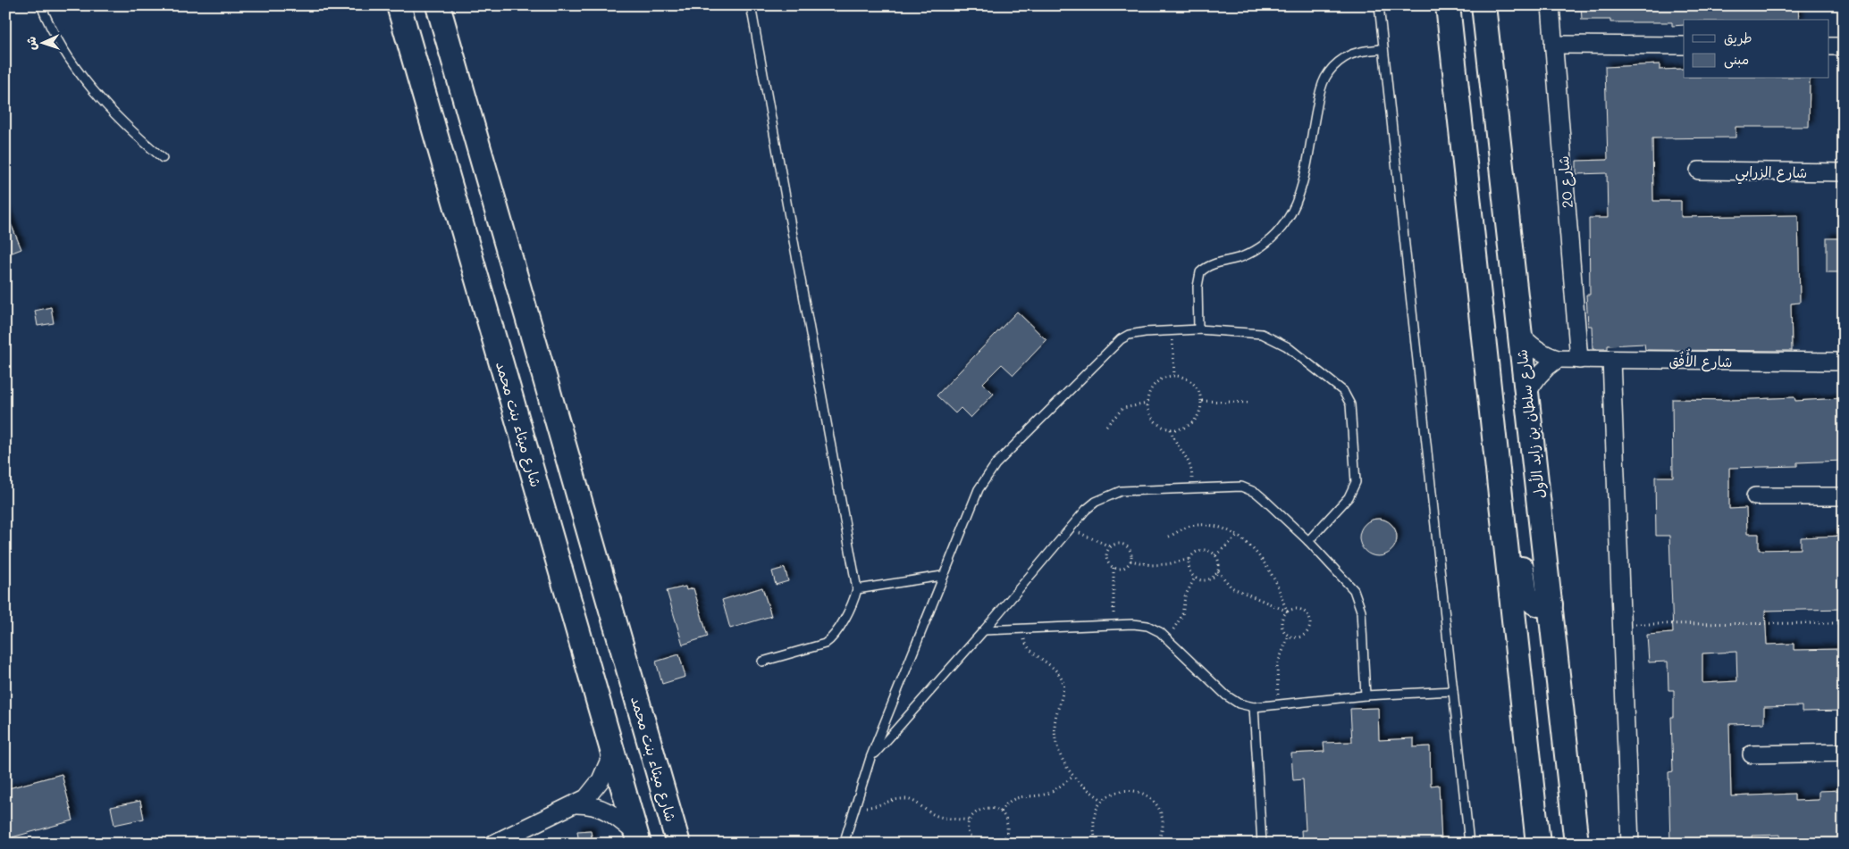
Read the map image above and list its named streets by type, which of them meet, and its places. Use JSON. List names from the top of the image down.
{
  "streets": {
    "main road": ["شارع ميثاء بنت محمد", "شارع سلطان بن زايد الأول"],
    "street": ["شارع الزرابي", "شارع 20", "شارع الأُفُق"]
  },
  "crossings": [
    ["شارع 20", "شارع الأُفُق"],
    ["شارع الأُفُق", "شارع سلطان بن زايد الأول"]
  ],
  "legend": ["طريق", "مبنى"],
  "north": "left"
}
